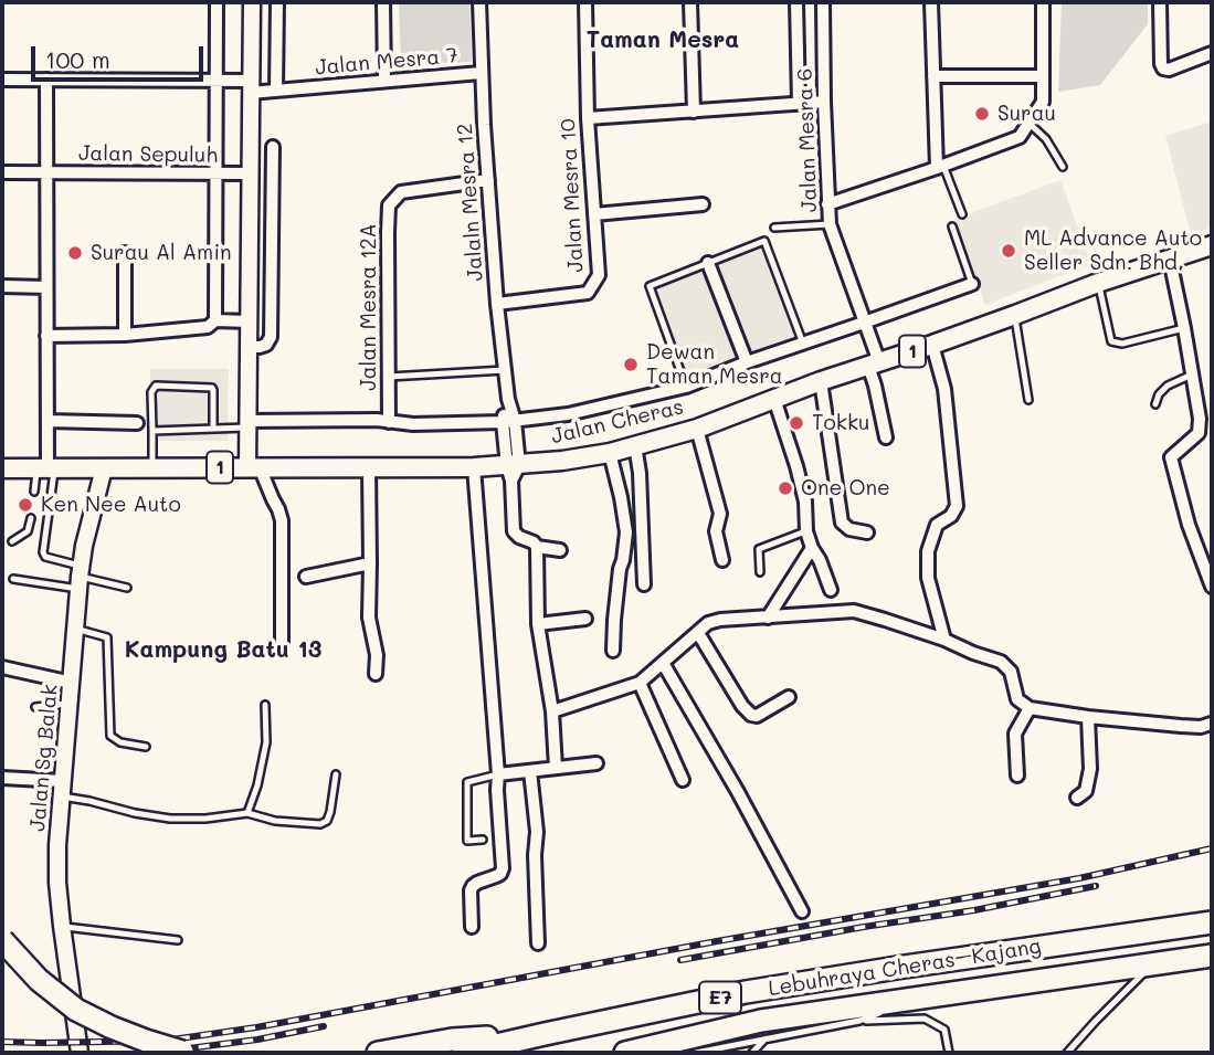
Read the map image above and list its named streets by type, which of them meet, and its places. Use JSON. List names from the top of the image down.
{
  "streets": {
    "highway": ["Lebuhraya Cheras–Kajang", "E7"],
    "main road": ["1", "Jalan Cheras"],
    "street": [
      "Jalan Mesra 7",
      "Jalan Mesra 6",
      "Jalan Sepuluh",
      "Jalan Mesra 10",
      "Jalaln Mesra 12",
      "Jalan Mesra 12A",
      "Jalan Sg Balak"
    ]
  },
  "crossings": [
    ["Jalan Mesra 7", "Jalaln Mesra 12"],
    ["Jalan Mesra 6", "Jalan Cheras"],
    ["Jalan Mesra 10", "Jalaln Mesra 12"],
    ["Jalaln Mesra 12", "Jalan Mesra 12A"],
    ["Jalaln Mesra 12", "Jalan Cheras"],
    ["Jalan Cheras", "Jalan Sg Balak"]
  ],
  "districts": ["Taman Mesra", "Kampung Batu 13"],
  "places": [
    "Surau",
    "ML Advance Auto Seller Sdn. Bhd.",
    "Surau Al Amin",
    "Dewan Taman Mesra",
    "Tokku",
    "One One",
    "Ken Nee Auto"
  ],
  "scale_bar": "100 m"
}
